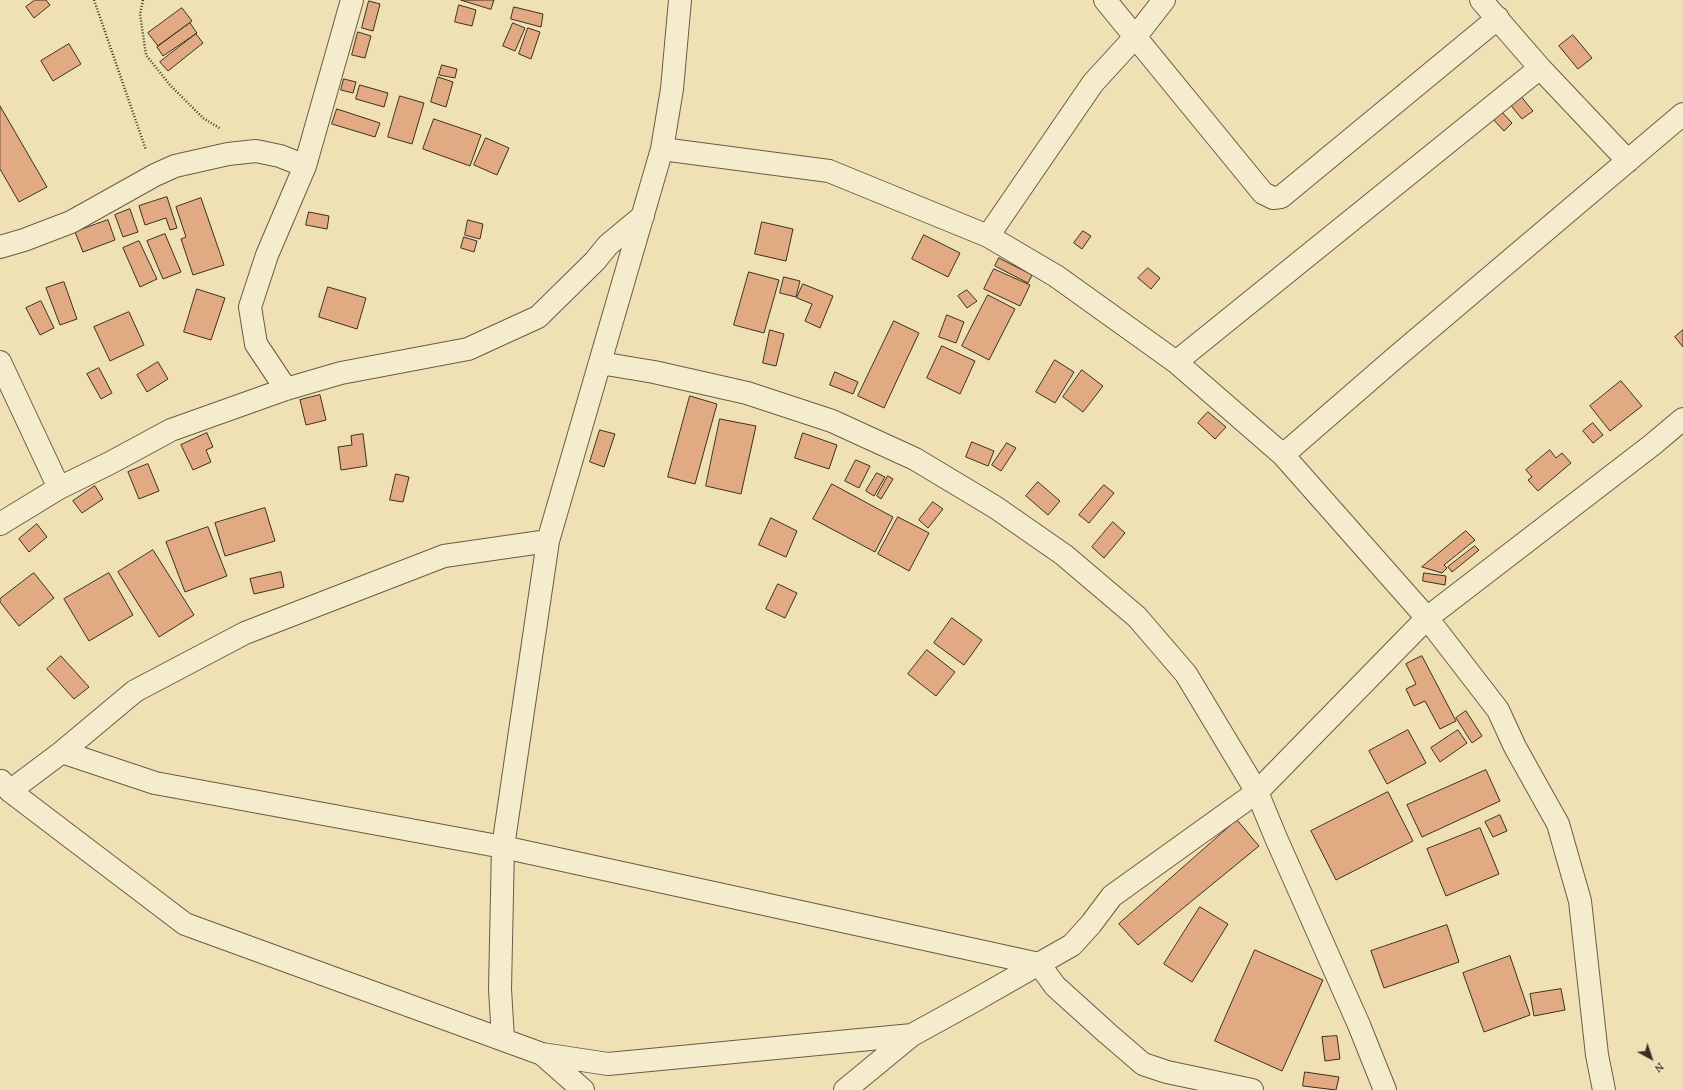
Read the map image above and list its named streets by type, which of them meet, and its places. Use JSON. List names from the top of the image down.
{
  "north": "bottom right"
}
